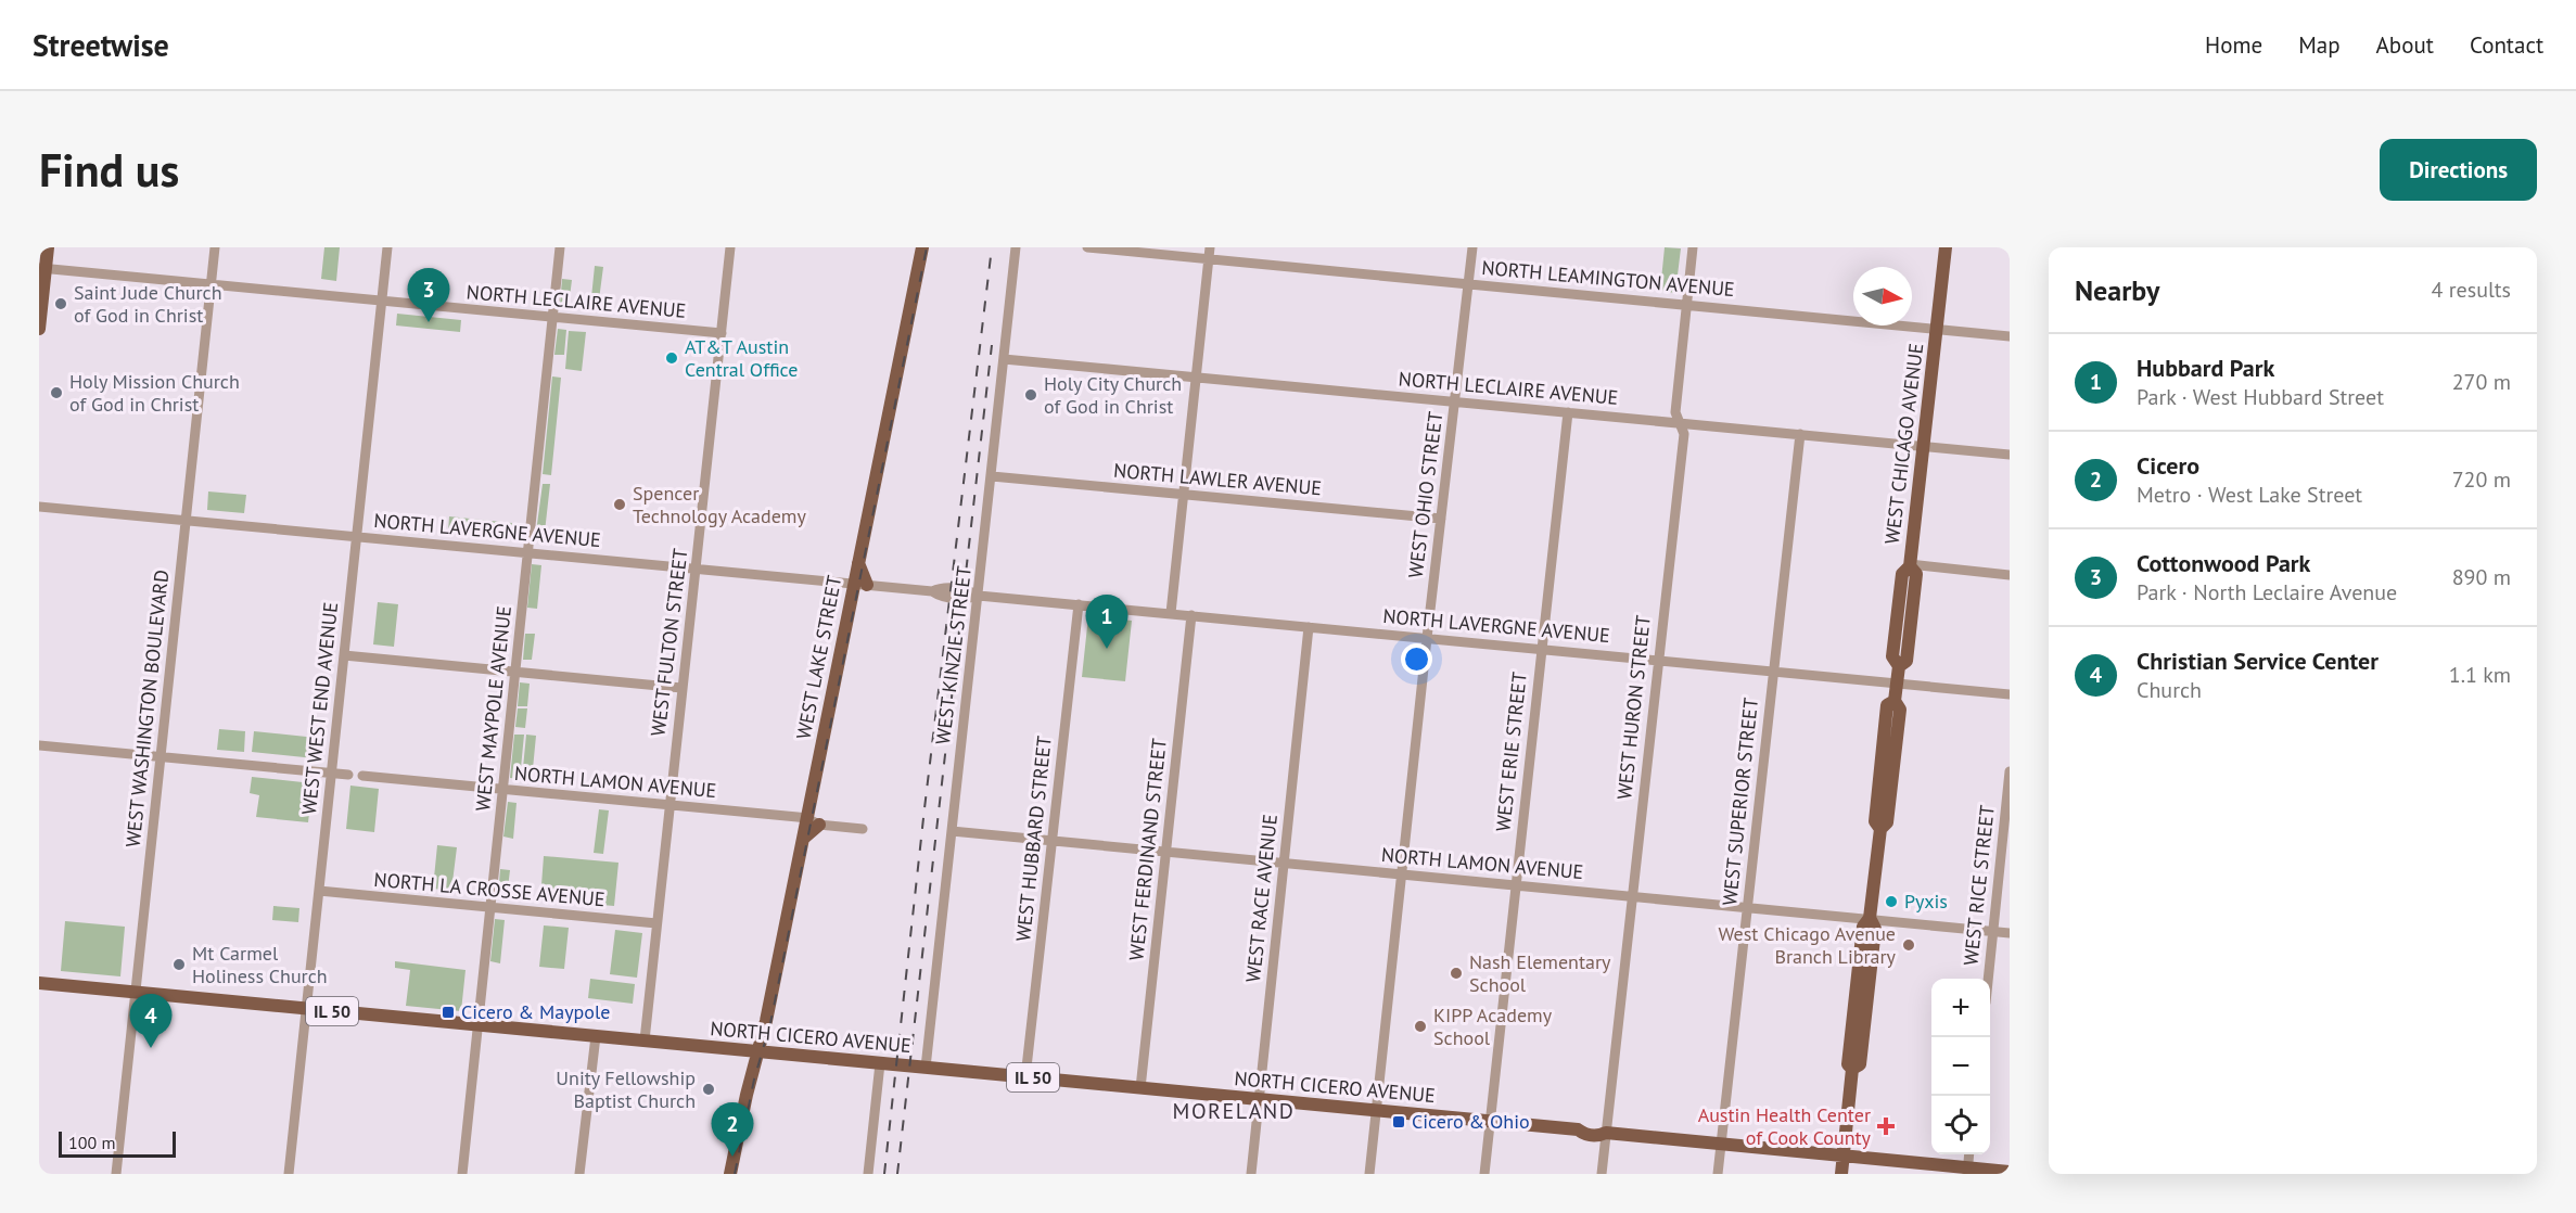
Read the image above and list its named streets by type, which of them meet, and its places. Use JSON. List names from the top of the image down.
{
  "streets": {
    "main road": [
      "WEST CHICAGO AVENUE",
      "WEST LAKE STREET",
      "IL 50",
      "NORTH CICERO AVENUE"
    ],
    "street": [
      "NORTH LEAMINGTON AVENUE",
      "NORTH LECLAIRE AVENUE",
      "NORTH LAWLER AVENUE",
      "WEST OHIO STREET",
      "NORTH LAVERGNE AVENUE",
      "WEST FULTON STREET",
      "WEST KINZIE STREET",
      "WEST HURON STREET",
      "WEST WASHINGTON BOULEVARD",
      "WEST WEST END AVENUE",
      "WEST MAYPOLE AVENUE",
      "WEST ERIE STREET",
      "NORTH LAMON AVENUE",
      "WEST SUPERIOR STREET",
      "WEST HUBBARD STREET",
      "WEST FERDINAND STREET",
      "WEST RICE STREET",
      "NORTH LA CROSSE AVENUE",
      "WEST RACE AVENUE"
    ]
  },
  "crossings": [
    ["NORTH LEAMINGTON AVENUE", "WEST CHICAGO AVENUE"],
    ["NORTH LEAMINGTON AVENUE", "WEST OHIO STREET"],
    ["NORTH LEAMINGTON AVENUE", "WEST HURON STREET"],
    ["NORTH LECLAIRE AVENUE", "WEST CHICAGO AVENUE"],
    ["NORTH LECLAIRE AVENUE", "WEST OHIO STREET"],
    ["NORTH LECLAIRE AVENUE", "WEST FULTON STREET"],
    ["NORTH LECLAIRE AVENUE", "WEST KINZIE STREET"],
    ["NORTH LECLAIRE AVENUE", "WEST HURON STREET"],
    ["NORTH LECLAIRE AVENUE", "WEST WASHINGTON BOULEVARD"],
    ["NORTH LECLAIRE AVENUE", "WEST WEST END AVENUE"],
    ["NORTH LECLAIRE AVENUE", "WEST MAYPOLE AVENUE"],
    ["NORTH LECLAIRE AVENUE", "WEST ERIE STREET"],
    ["NORTH LECLAIRE AVENUE", "WEST SUPERIOR STREET"],
    ["WEST CHICAGO AVENUE", "NORTH LAVERGNE AVENUE"],
    ["WEST CHICAGO AVENUE", "NORTH LAMON AVENUE"],
    ["WEST CHICAGO AVENUE", "NORTH CICERO AVENUE"],
    ["NORTH LAWLER AVENUE", "WEST OHIO STREET"],
    ["NORTH LAWLER AVENUE", "WEST KINZIE STREET"],
    ["WEST OHIO STREET", "NORTH LAVERGNE AVENUE"],
    ["WEST OHIO STREET", "NORTH LAMON AVENUE"],
    ["WEST OHIO STREET", "NORTH CICERO AVENUE"],
    ["NORTH LAVERGNE AVENUE", "WEST FULTON STREET"],
    ["NORTH LAVERGNE AVENUE", "WEST KINZIE STREET"],
    ["NORTH LAVERGNE AVENUE", "WEST LAKE STREET"],
    ["NORTH LAVERGNE AVENUE", "WEST HURON STREET"],
    ["NORTH LAVERGNE AVENUE", "WEST WASHINGTON BOULEVARD"],
    ["NORTH LAVERGNE AVENUE", "WEST WEST END AVENUE"],
    ["NORTH LAVERGNE AVENUE", "WEST MAYPOLE AVENUE"],
    ["NORTH LAVERGNE AVENUE", "WEST ERIE STREET"],
    ["NORTH LAVERGNE AVENUE", "WEST SUPERIOR STREET"],
    ["NORTH LAVERGNE AVENUE", "WEST HUBBARD STREET"],
    ["NORTH LAVERGNE AVENUE", "WEST FERDINAND STREET"],
    ["NORTH LAVERGNE AVENUE", "WEST RACE AVENUE"],
    ["WEST FULTON STREET", "NORTH LAMON AVENUE"],
    ["WEST FULTON STREET", "NORTH LA CROSSE AVENUE"],
    ["WEST FULTON STREET", "NORTH CICERO AVENUE"],
    ["WEST KINZIE STREET", "NORTH LAMON AVENUE"],
    ["WEST KINZIE STREET", "NORTH CICERO AVENUE"],
    ["WEST LAKE STREET", "NORTH LAMON AVENUE"],
    ["WEST HURON STREET", "NORTH LAMON AVENUE"],
    ["WEST HURON STREET", "NORTH CICERO AVENUE"],
    ["WEST WASHINGTON BOULEVARD", "NORTH CICERO AVENUE"],
    ["WEST WEST END AVENUE", "NORTH LA CROSSE AVENUE"],
    ["WEST WEST END AVENUE", "NORTH CICERO AVENUE"],
    ["WEST MAYPOLE AVENUE", "NORTH LAMON AVENUE"],
    ["WEST MAYPOLE AVENUE", "NORTH LA CROSSE AVENUE"],
    ["WEST MAYPOLE AVENUE", "NORTH CICERO AVENUE"],
    ["WEST ERIE STREET", "NORTH LAMON AVENUE"],
    ["WEST ERIE STREET", "NORTH CICERO AVENUE"],
    ["NORTH LAMON AVENUE", "WEST SUPERIOR STREET"],
    ["NORTH LAMON AVENUE", "WEST HUBBARD STREET"],
    ["NORTH LAMON AVENUE", "WEST FERDINAND STREET"],
    ["NORTH LAMON AVENUE", "WEST RICE STREET"],
    ["NORTH LAMON AVENUE", "WEST RACE AVENUE"],
    ["WEST SUPERIOR STREET", "NORTH CICERO AVENUE"],
    ["WEST HUBBARD STREET", "NORTH CICERO AVENUE"],
    ["WEST FERDINAND STREET", "NORTH CICERO AVENUE"],
    ["WEST RACE AVENUE", "NORTH CICERO AVENUE"]
  ],
  "districts": ["MORELAND"],
  "places": {
    "other": [
      "Saint Jude Church of God in Christ",
      "AT&T Austin Central Office",
      "Holy Mission Church of God in Christ",
      "Holy City Church of God in Christ",
      "Spencer Technology Academy",
      "Pyxis",
      "West Chicago Avenue Branch Library",
      "Mt Carmel Holiness Church",
      "Nash Elementary School",
      "KIPP Academy School",
      "Unity Fellowship Baptist Church"
    ],
    "transit": ["Cicero & Maypole", "Cicero & Ohio"],
    "health": ["Austin Health Center of Cook County"]
  },
  "scale_bar": "100 m",
  "north": "right",
  "page": {
    "header": "Streetwise",
    "nav": [
      "Home",
      "Map",
      "About",
      "Contact"
    ],
    "buttons": "Directions",
    "title": "Find us",
    "heading": ["Nearby", "4 results"],
    "pins": [
      "3",
      "1",
      "4",
      "2"
    ],
    "list": [
      {
        "mark": "1",
        "name": "Hubbard Park",
        "note": "Park · West Hubbard Street",
        "value": "270 m"
      },
      {
        "mark": "2",
        "name": "Cicero",
        "note": "Metro · West Lake Street",
        "value": "720 m"
      },
      {
        "mark": "3",
        "name": "Cottonwood Park",
        "note": "Park · North Leclaire Avenue",
        "value": "890 m"
      },
      {
        "mark": "4",
        "name": "Christian Service Center",
        "note": "Church",
        "value": "1.1 km"
      }
    ],
    "map_buttons": ["+", "−"],
    "scale": "100 m"
  }
}
